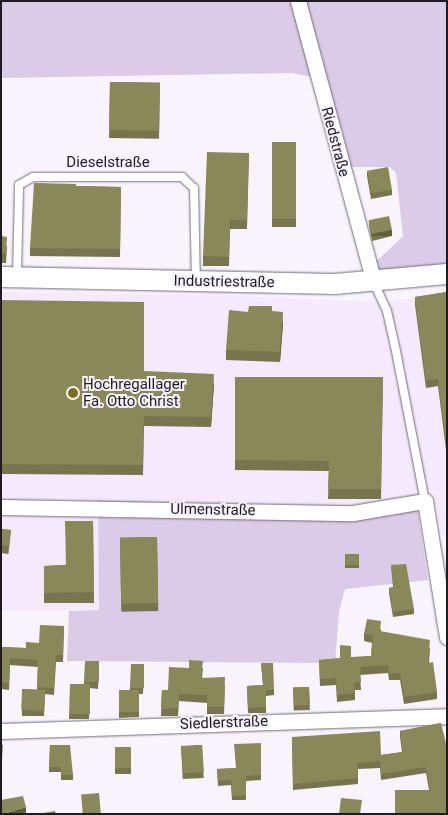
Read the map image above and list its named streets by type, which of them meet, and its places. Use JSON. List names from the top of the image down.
{
  "streets": {
    "street": [
      "Riedstraße",
      "Industriestraße",
      "Ulmenstraße",
      "Siedlerstraße"
    ],
    "lane": ["Dieselstraße"]
  },
  "crossings": [
    ["Riedstraße", "Industriestraße"],
    ["Dieselstraße", "Industriestraße"]
  ],
  "places": ["Hochregallager Fa. Otto Christ"]
}
